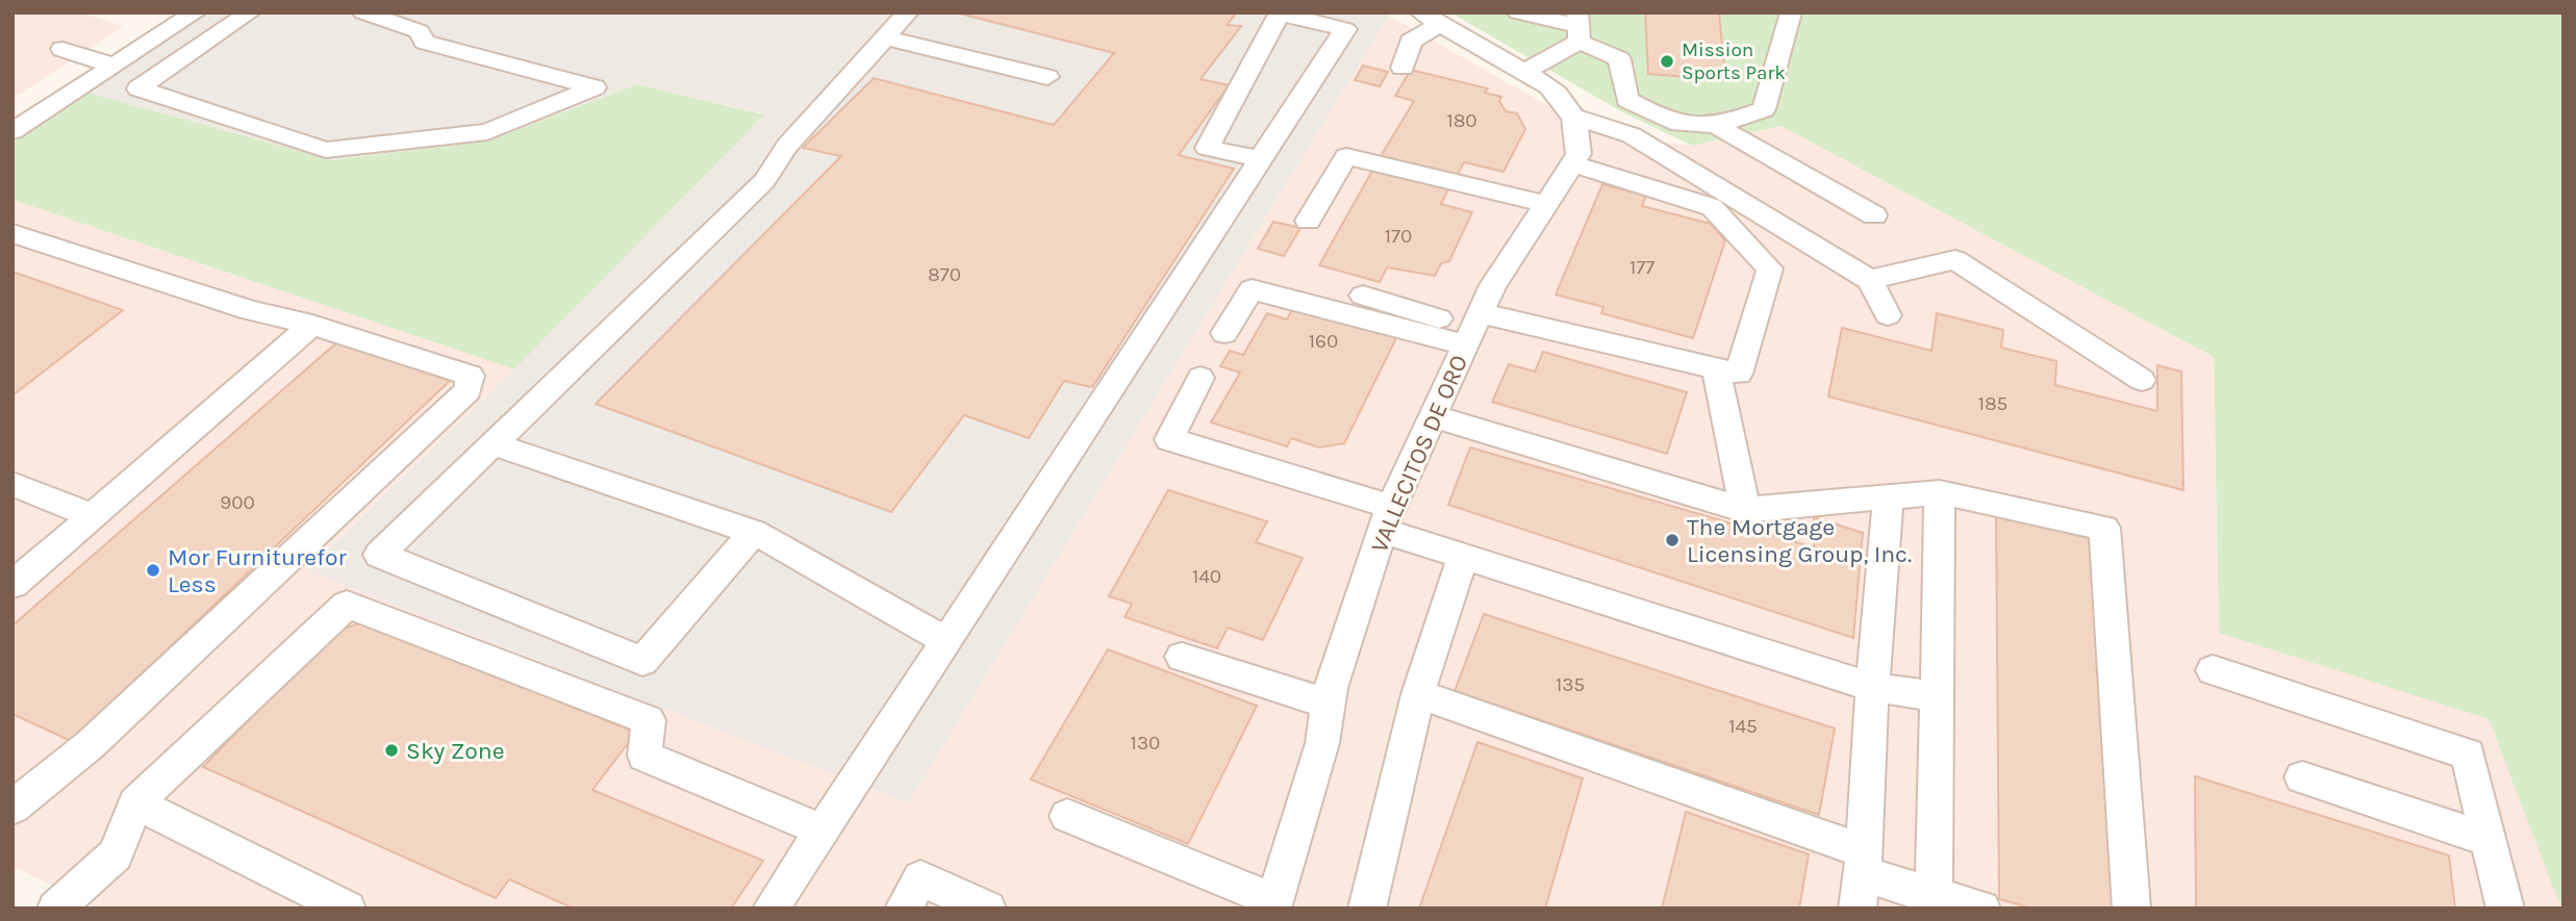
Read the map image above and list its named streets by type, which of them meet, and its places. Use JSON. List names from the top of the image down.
{
  "streets": {
    "street": ["VALLECITOS DE ORO"]
  },
  "places": [
    "Mission Sports Park",
    "The Mortgage Licensing Group, Inc.",
    "Mor Furniturefor Less",
    "Sky Zone"
  ],
  "house_numbers": [
    "180",
    "170",
    "177",
    "870",
    "160",
    "185",
    "900",
    "140",
    "135",
    "145",
    "130"
  ]
}
